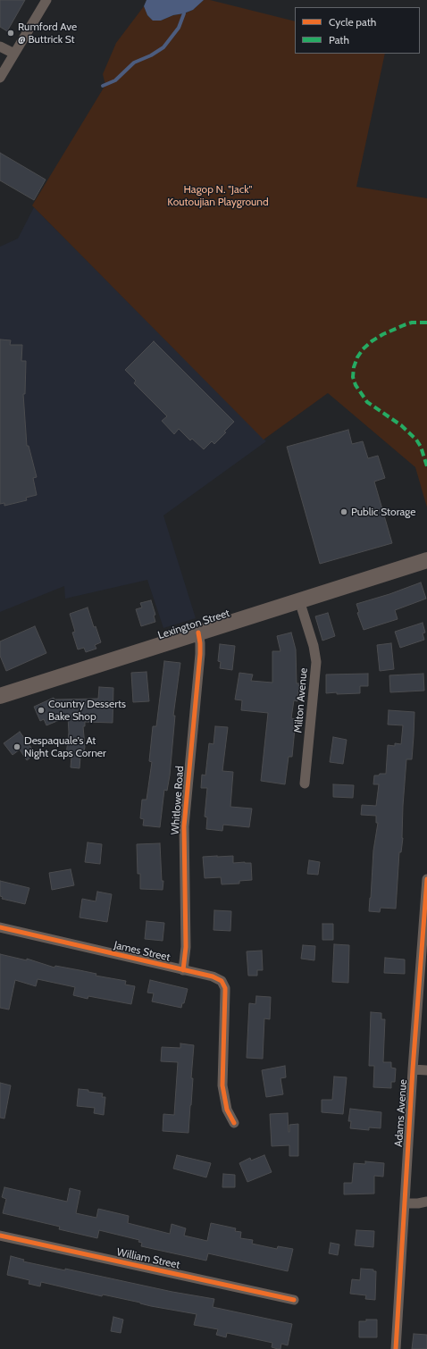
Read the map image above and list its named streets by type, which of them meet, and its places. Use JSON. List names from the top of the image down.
{
  "streets": {
    "main road": ["Lexington Street"],
    "street": [
      "Milton Avenue",
      "Whitlowe Road",
      "James Street",
      "Adams Avenue",
      "William Street"
    ]
  },
  "crossings": [
    ["Lexington Street", "Milton Avenue"],
    ["Lexington Street", "Whitlowe Road"],
    ["Whitlowe Road", "James Street"]
  ],
  "parks": ["Hagop N. \"Jack\" Koutoujian Playground"],
  "places": [
    "Rumford Ave @ Buttrick St",
    "Public Storage",
    "Country Desserts Bake Shop",
    "Despaquale's At Night Caps Corner"
  ],
  "legend": ["Cycle path", "Path"]
}
